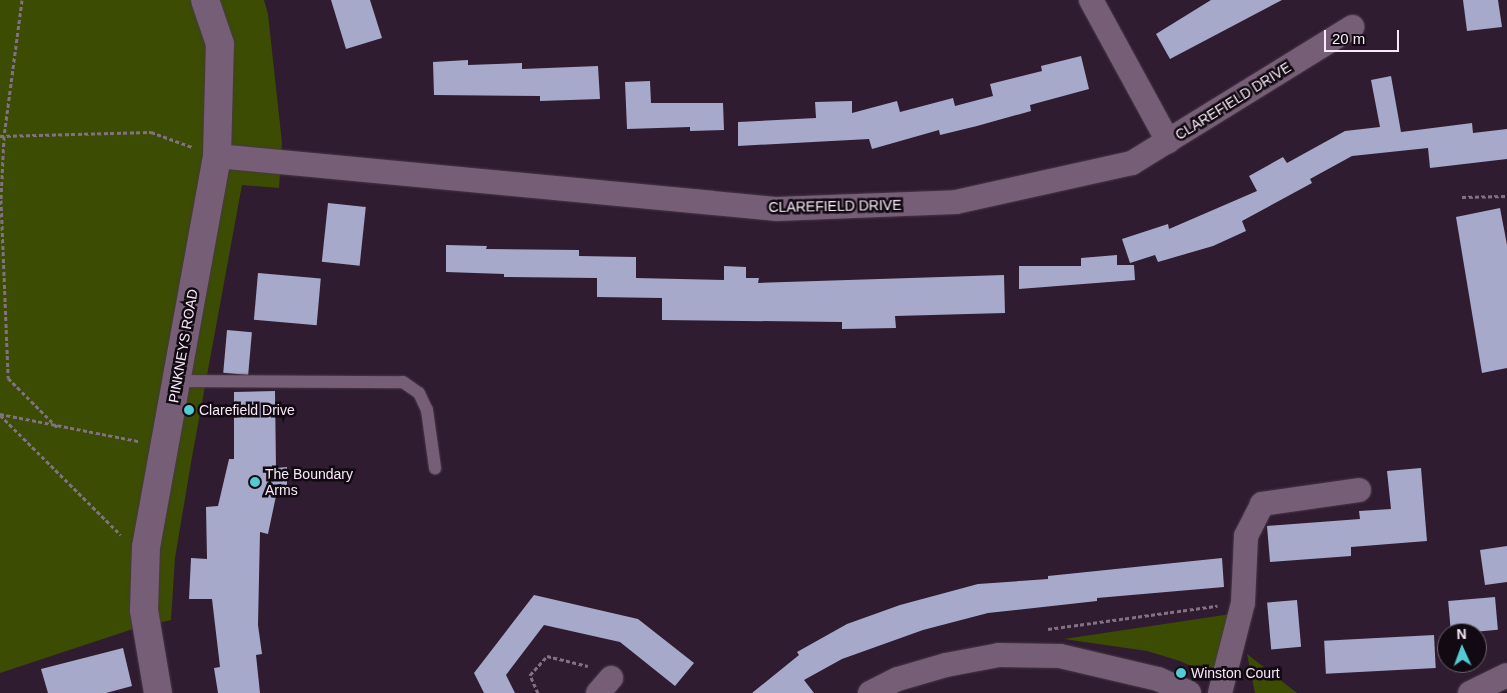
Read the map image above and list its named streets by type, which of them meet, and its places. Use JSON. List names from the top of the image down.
{
  "streets": {
    "street": ["CLAREFIELD DRIVE", "PINKNEYS ROAD"]
  },
  "crossings": [
    ["CLAREFIELD DRIVE", "PINKNEYS ROAD"]
  ],
  "places": ["Clarefield Drive", "The Boundary Arms", "Winston Court"],
  "scale_bar": "20 m",
  "north": "top"
}
